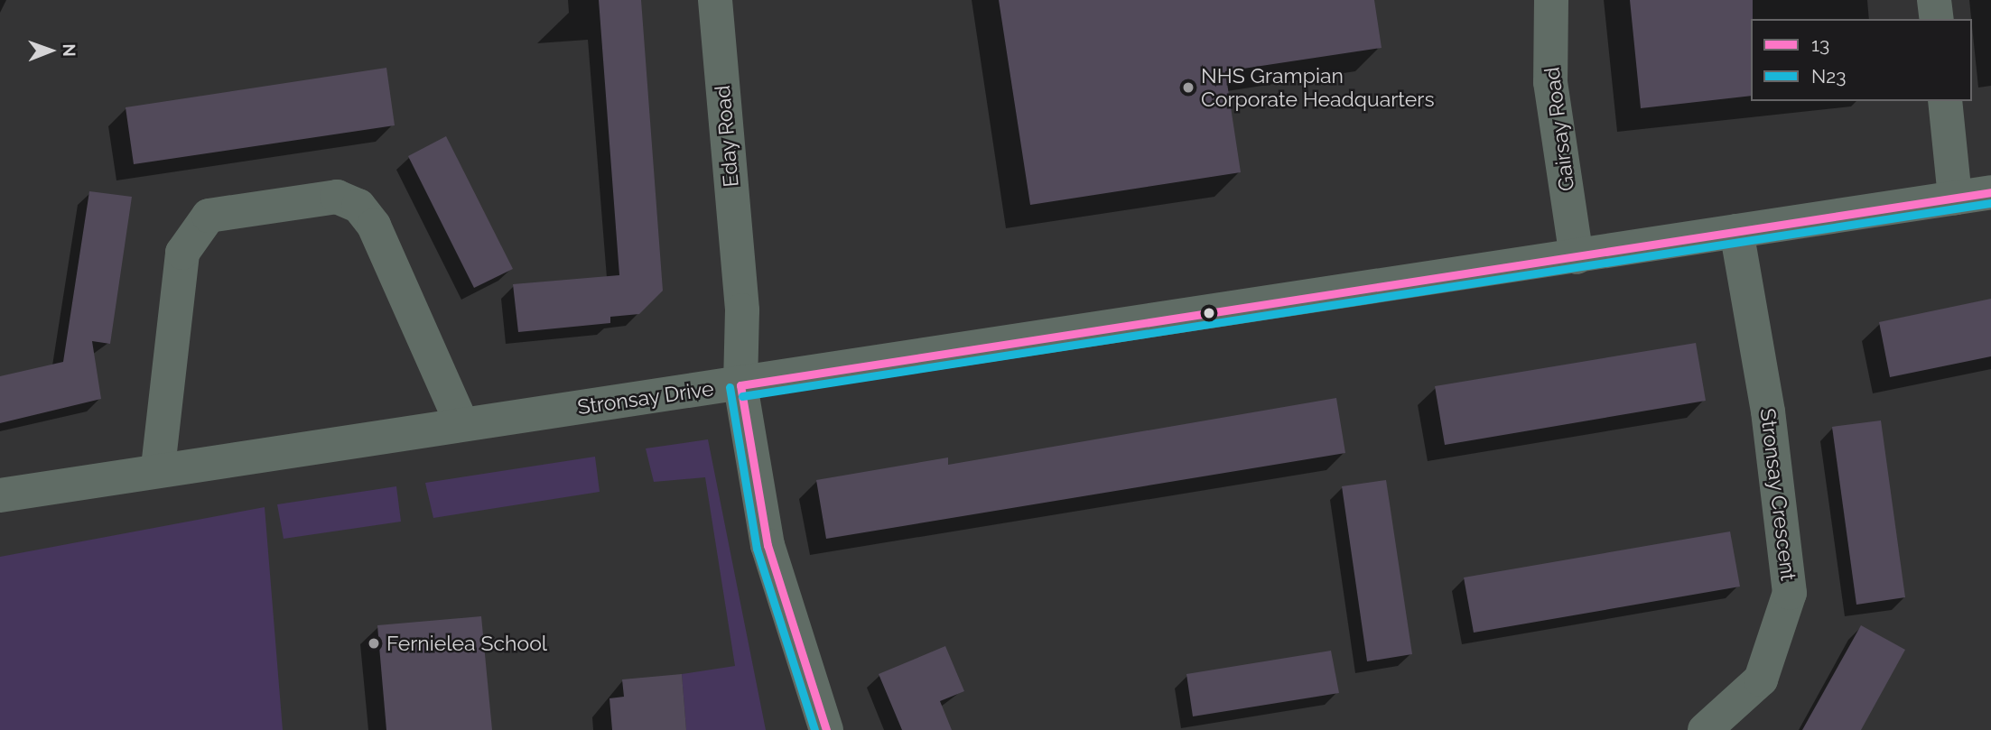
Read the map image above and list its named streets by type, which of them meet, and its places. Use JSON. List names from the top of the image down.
{
  "streets": {
    "street": [
      "Gairsay Road",
      "Eday Road",
      "Stronsay Drive",
      "Stronsay Crescent"
    ]
  },
  "crossings": [
    ["Gairsay Road", "Stronsay Drive"],
    ["Eday Road", "Stronsay Drive"],
    ["Stronsay Drive", "Stronsay Crescent"]
  ],
  "places": ["NHS Grampian Corporate Headquarters", "Fernielea School"],
  "lines": ["transit line 13", "transit line N23"],
  "legend": ["13", "N23"],
  "north": "right"
}
